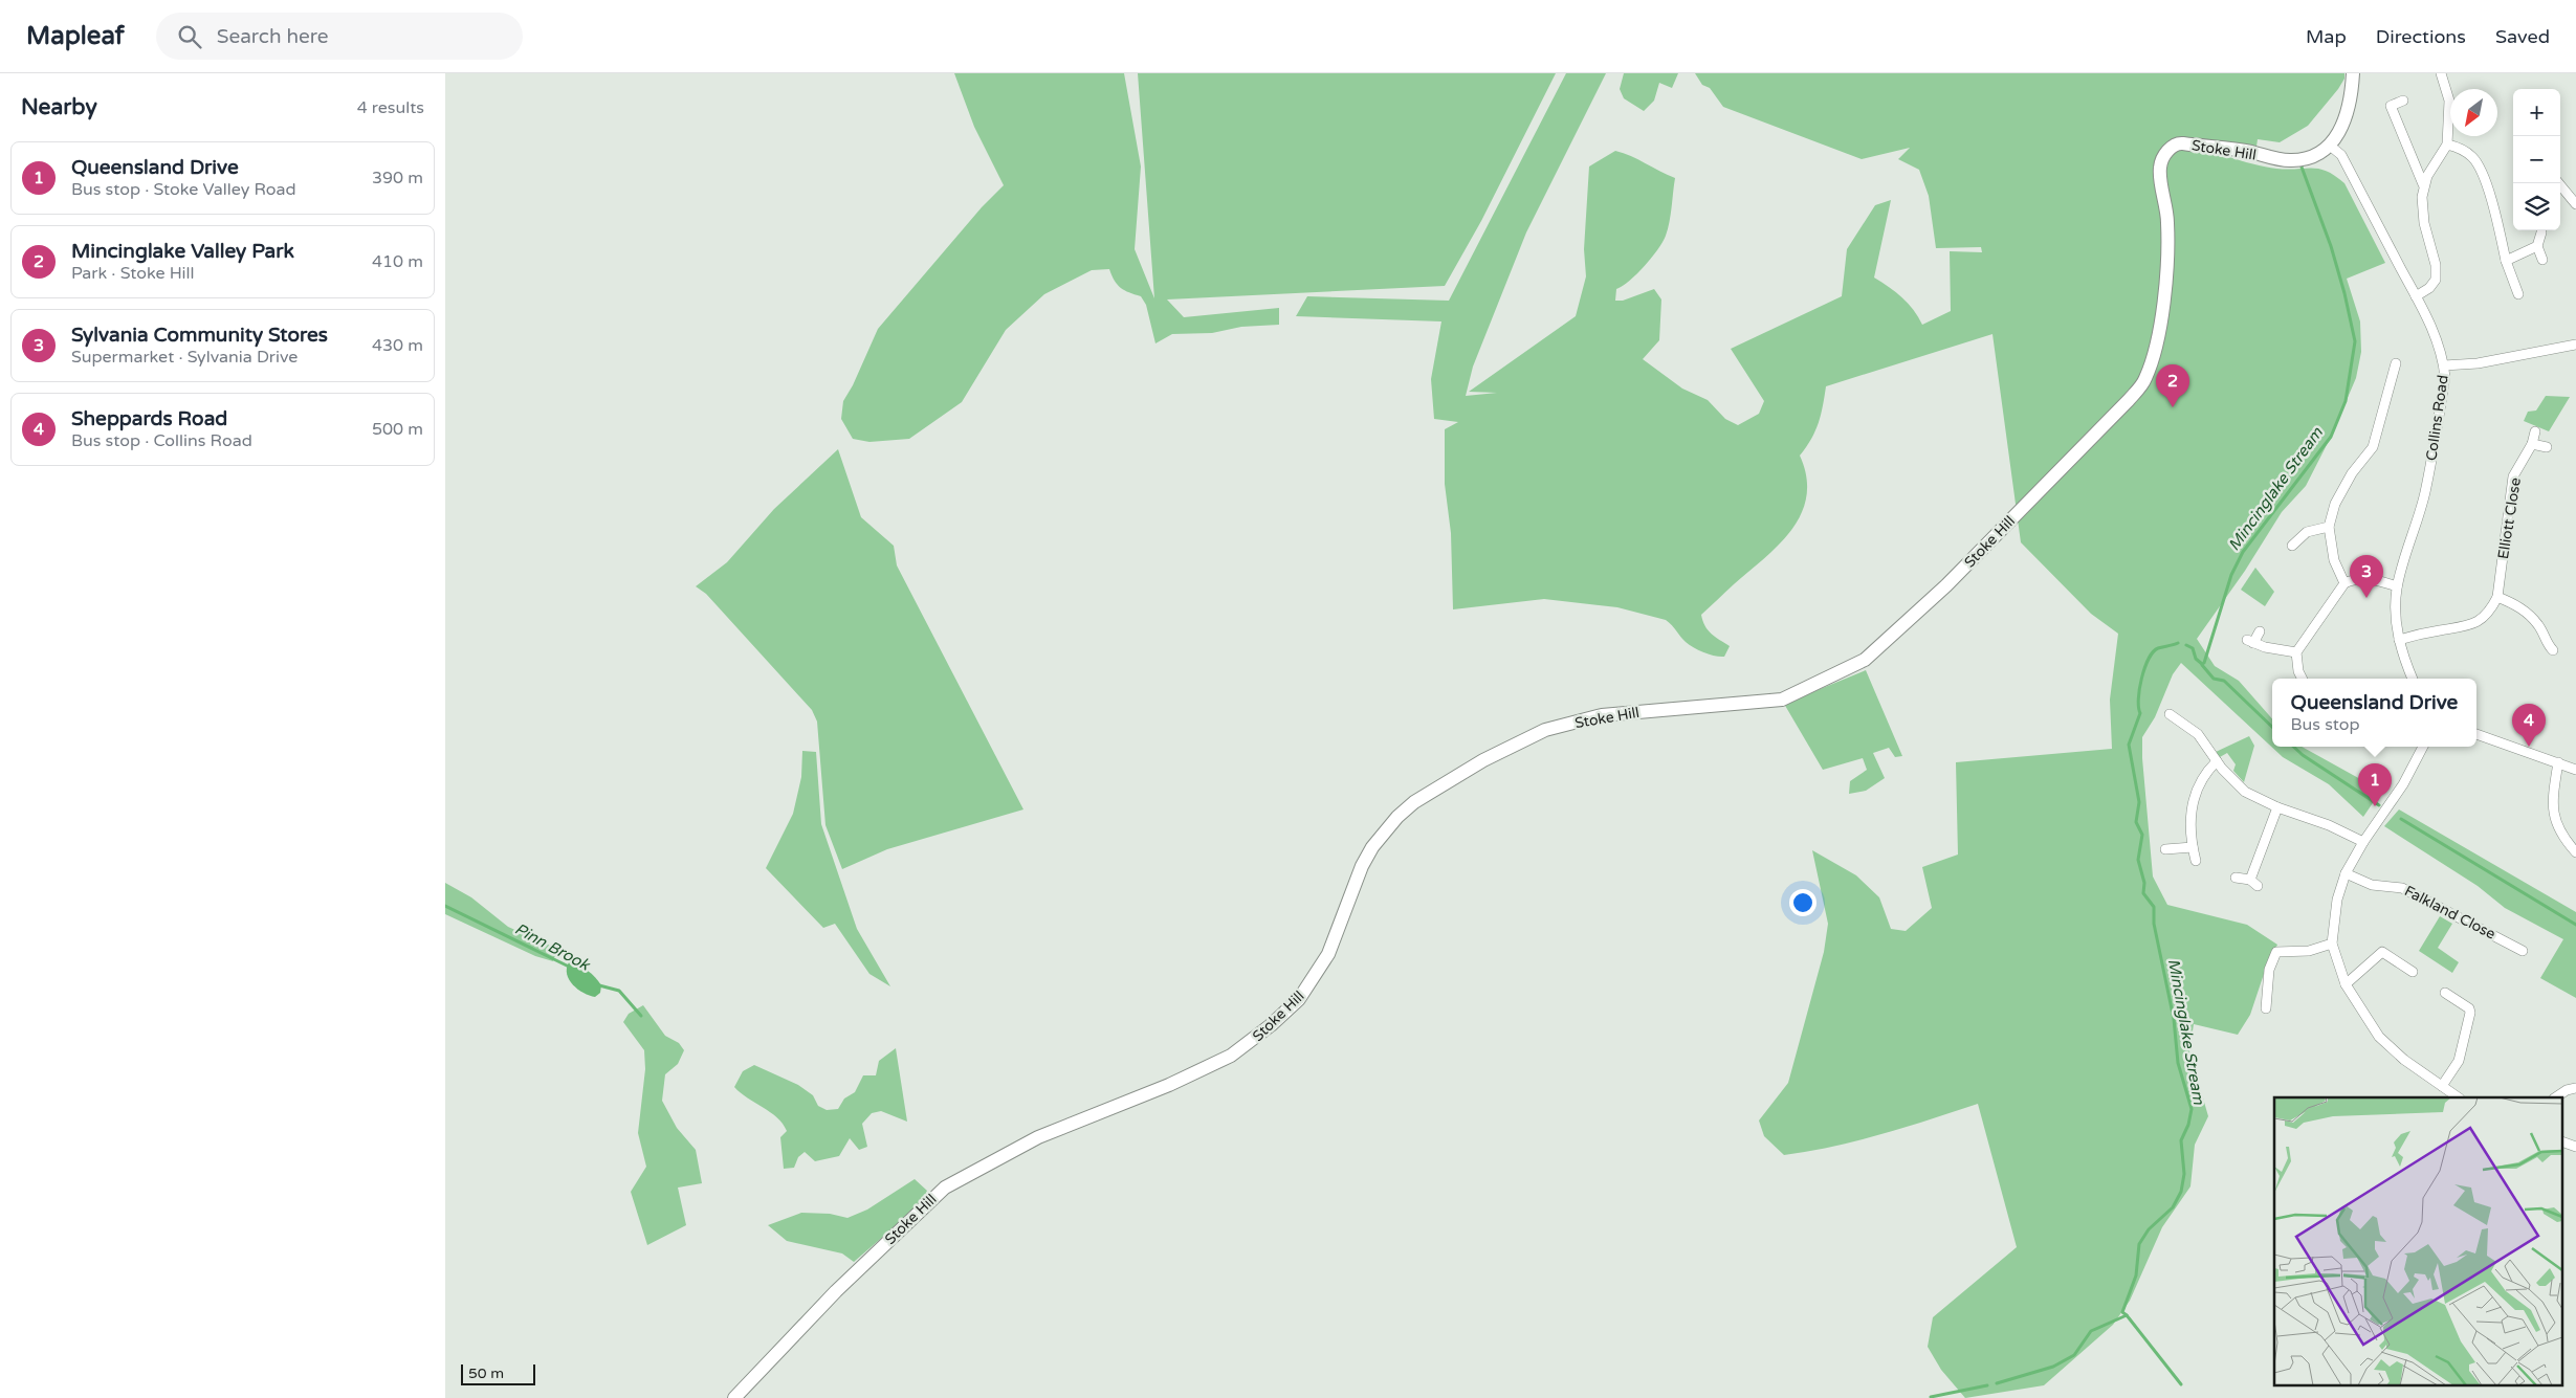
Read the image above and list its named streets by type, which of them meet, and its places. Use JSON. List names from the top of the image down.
{
  "streets": {
    "street": [
      "Stoke Hill",
      "Collins Road",
      "Elliott Close",
      "Falkland Close"
    ]
  },
  "crossings": [
    ["Stoke Hill", "Collins Road"],
    ["Collins Road", "Elliott Close"]
  ],
  "water": ["Mincinglake Stream", "Pinn Brook"],
  "scale_bar": "50 m",
  "north": "bottom left",
  "page": {
    "header": "Mapleaf",
    "search": "Search here",
    "nav": ["Map", "Directions", "Saved"],
    "heading": ["Nearby", "4 results"],
    "map_buttons": ["+", "−"],
    "list": [
      {
        "mark": "1",
        "name": "Queensland Drive",
        "note": "Bus stop · Stoke Valley Road",
        "value": "390 m"
      },
      {
        "mark": "2",
        "name": "Mincinglake Valley Park",
        "note": "Park · Stoke Hill",
        "value": "410 m"
      },
      {
        "mark": "3",
        "name": "Sylvania Community Stores",
        "note": "Supermarket · Sylvania Drive",
        "value": "430 m"
      },
      {
        "mark": "4",
        "name": "Sheppards Road",
        "note": "Bus stop · Collins Road",
        "value": "500 m"
      }
    ],
    "pins": [
      "2",
      "3",
      "4",
      "1"
    ],
    "popup": ["Queensland Drive", "Bus stop"],
    "scale": "50 m"
  }
}
